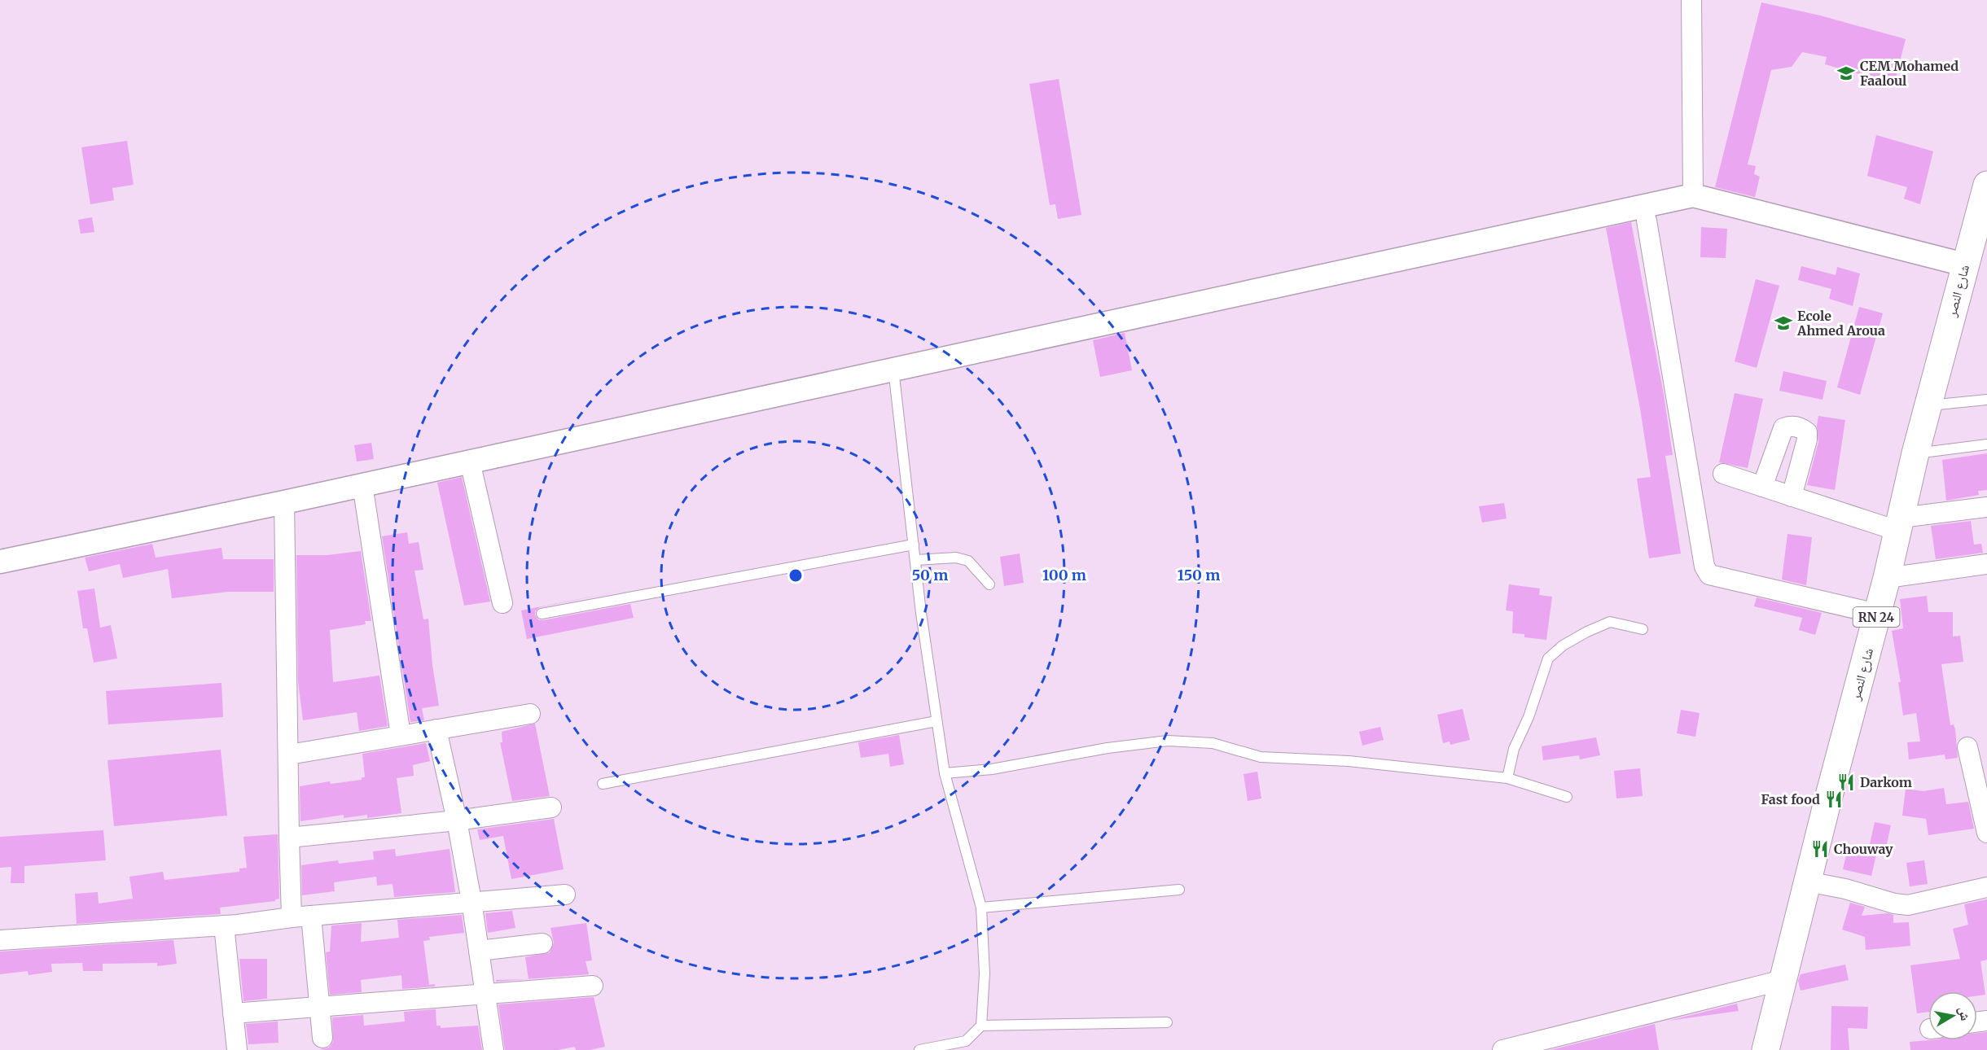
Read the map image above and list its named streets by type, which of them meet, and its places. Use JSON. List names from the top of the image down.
{
  "streets": {
    "main road": ["شارع النصر", "RN 24"]
  },
  "places": {
    "school or university": ["CEM Mohamed Faaloul", "Ecole Ahmed Aroua"],
    "restaurant": ["Darkom", "Fast food", "Chouway"]
  },
  "north": "right",
  "rings": ["50 m", "100 m", "150 m"]
}
